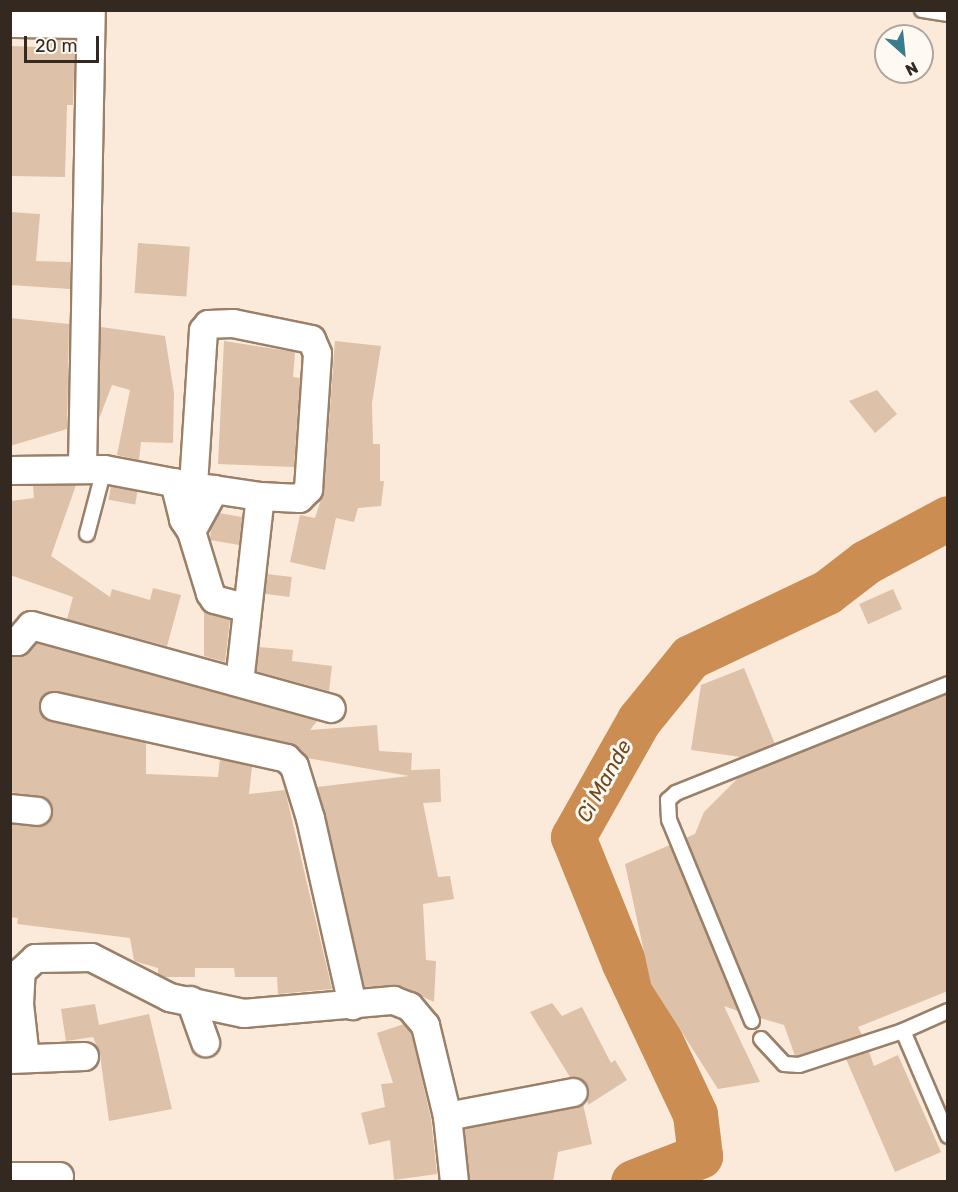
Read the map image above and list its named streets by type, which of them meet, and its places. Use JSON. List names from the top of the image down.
{
  "water": ["Ci Mande"],
  "scale_bar": "20 m",
  "north": "bottom right"
}
